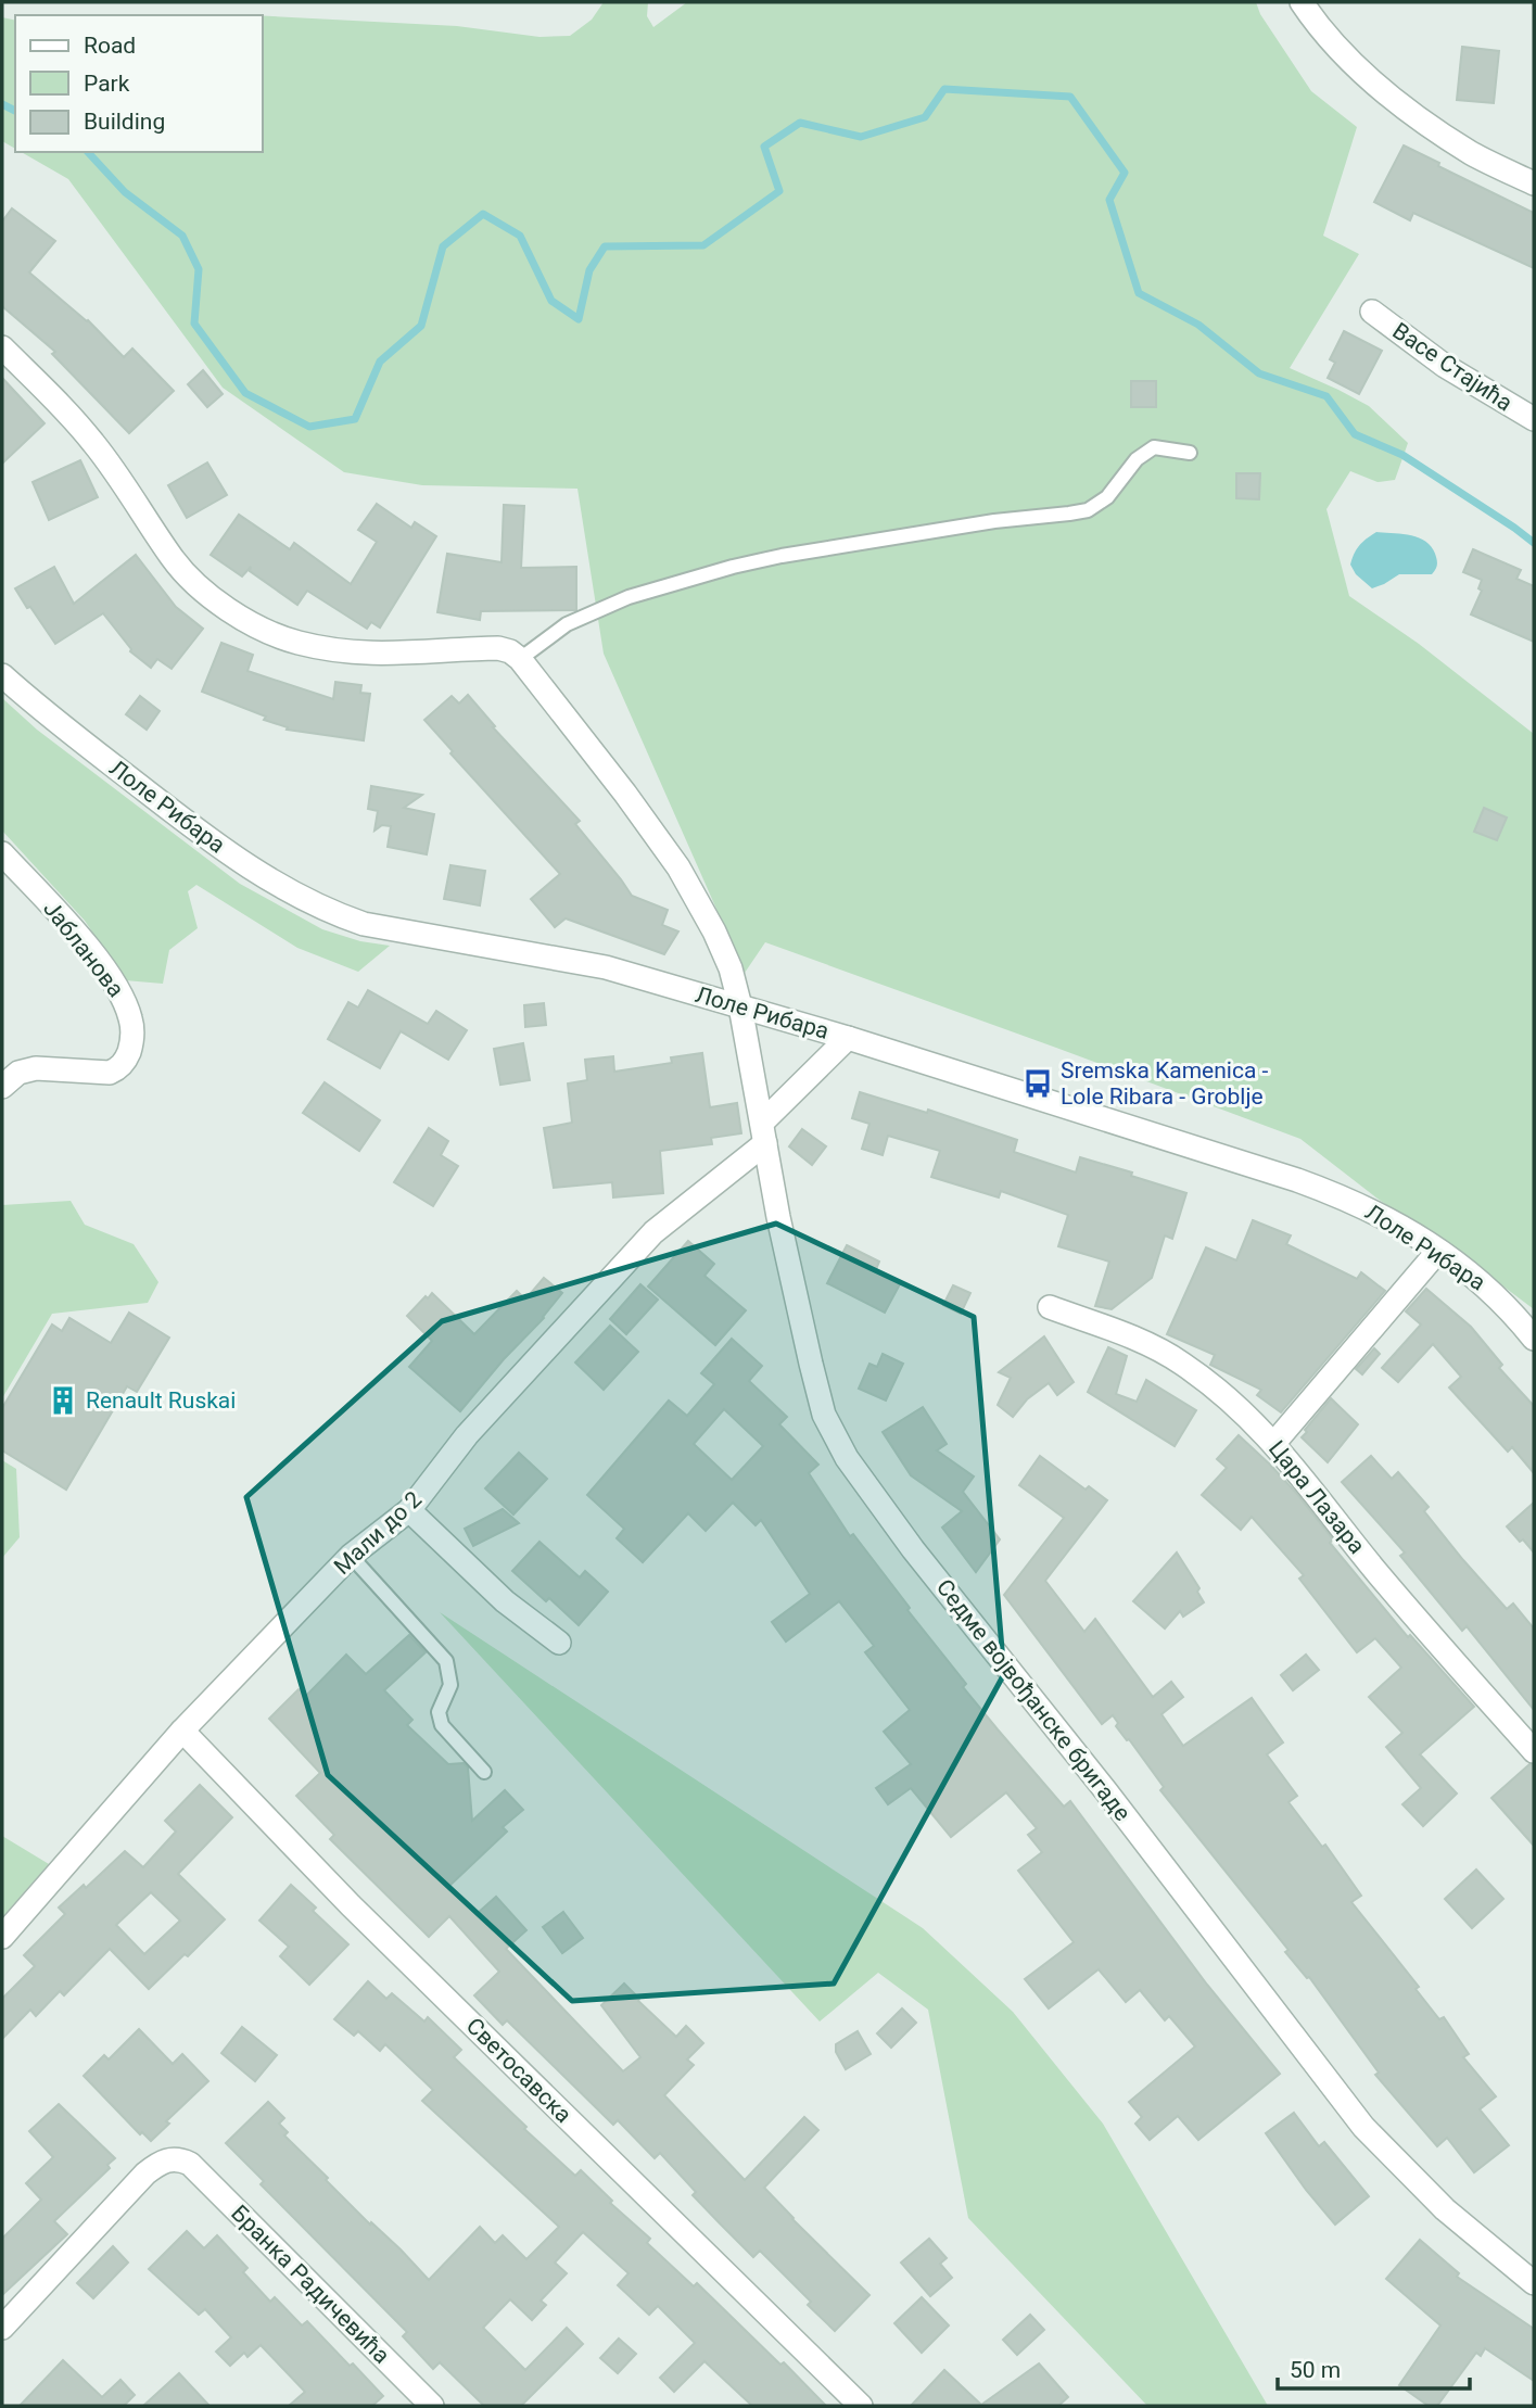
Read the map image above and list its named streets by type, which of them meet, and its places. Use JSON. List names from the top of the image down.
{
  "streets": {
    "street": [
      "Васе Стајића",
      "Лоле Рибара",
      "Јабланова",
      "Цара Лазара",
      "Мали до 2",
      "Седме војвођанске бригаде",
      "Светосавска",
      "Бранка Радичевића"
    ]
  },
  "crossings": [
    ["Лоле Рибара", "Мали до 2"],
    ["Лоле Рибара", "Седме војвођанске бригаде"],
    ["Мали до 2", "Седме војвођанске бригаде"],
    ["Мали до 2", "Светосавска"]
  ],
  "places": {
    "bus stop": ["Sremska Kamenica - Lole Ribara - Groblje"],
    "building": ["Renault Ruskai"]
  },
  "legend": ["Road", "Park", "Building"],
  "scale_bar": "50 m"
}
